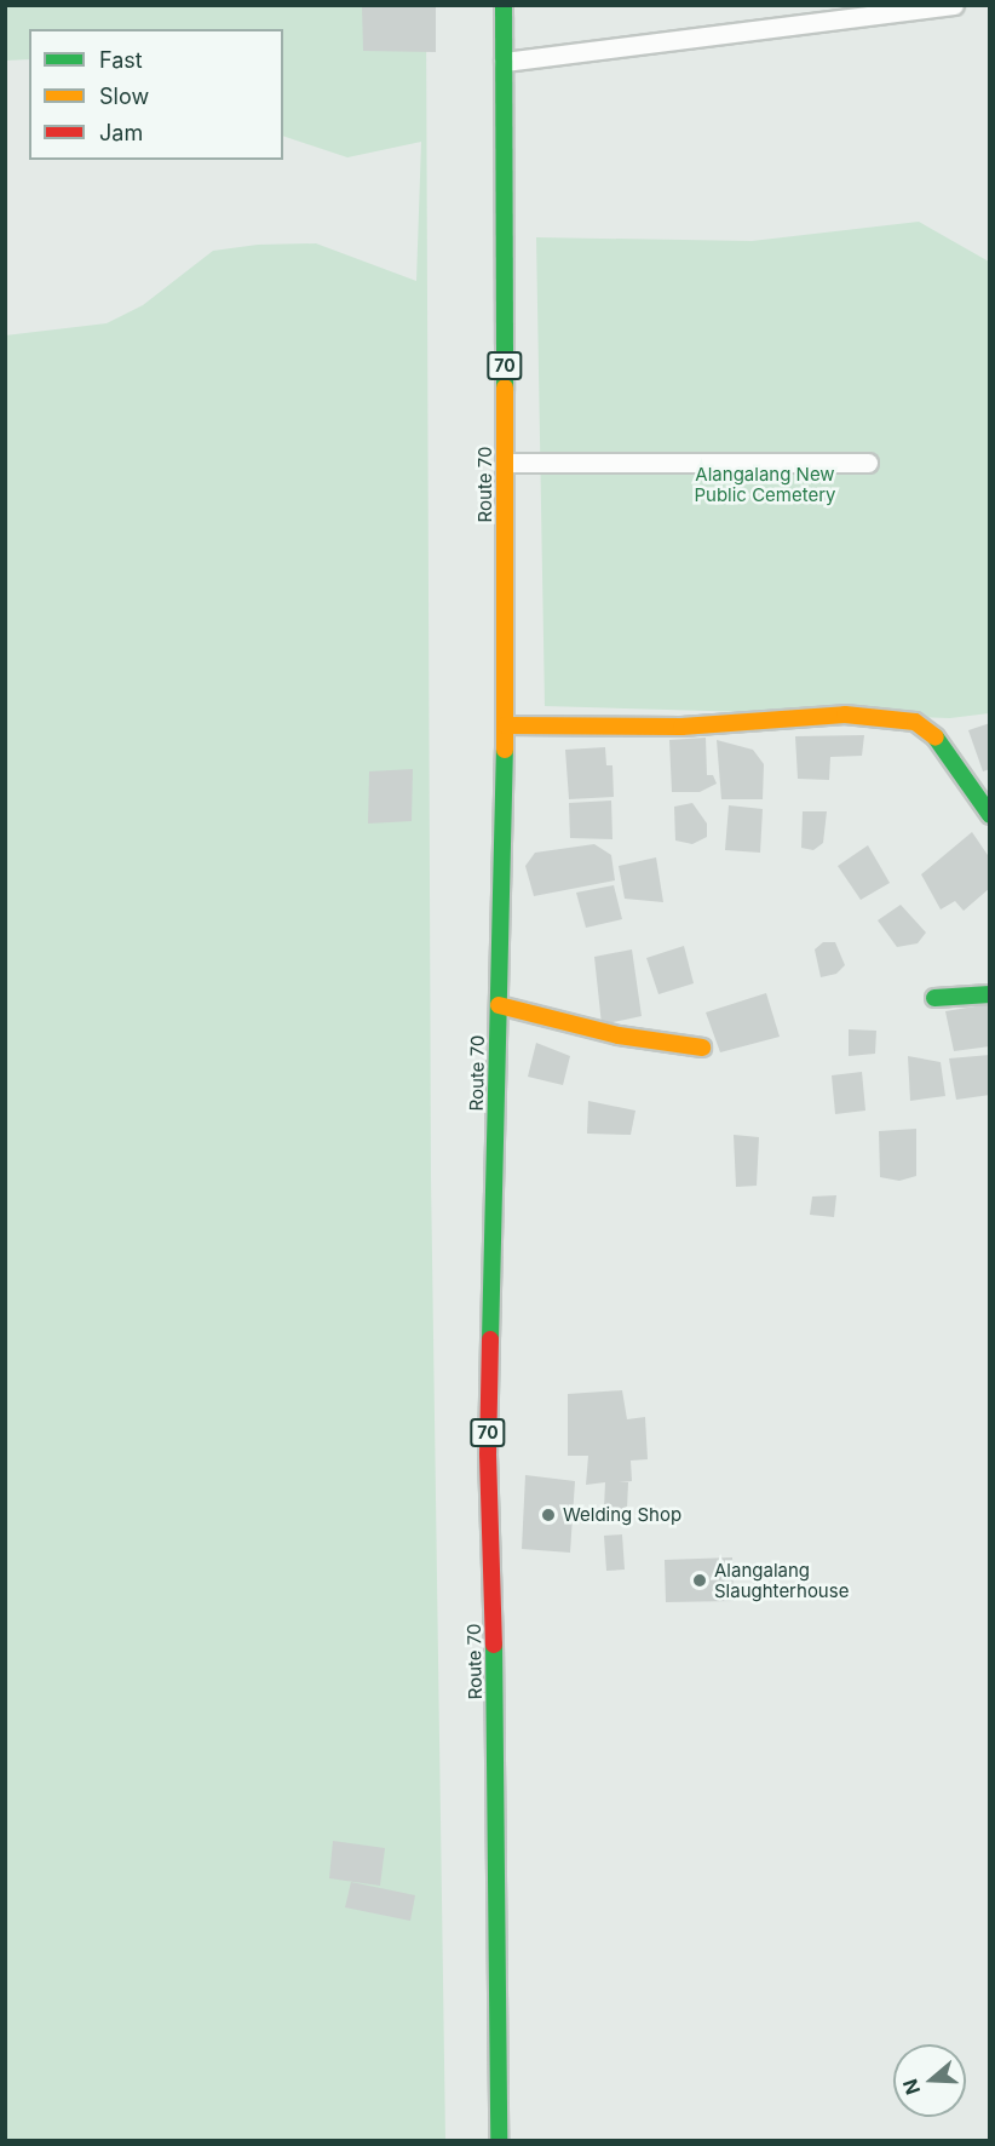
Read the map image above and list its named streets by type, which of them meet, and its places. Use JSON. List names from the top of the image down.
{
  "streets": {
    "main road": ["70", "Route 70"]
  },
  "parks": ["Alangalang New Public Cemetery"],
  "places": ["Welding Shop", "Alangalang Slaughterhouse"],
  "legend": ["Fast", "Slow", "Jam"],
  "north": "left"
}
